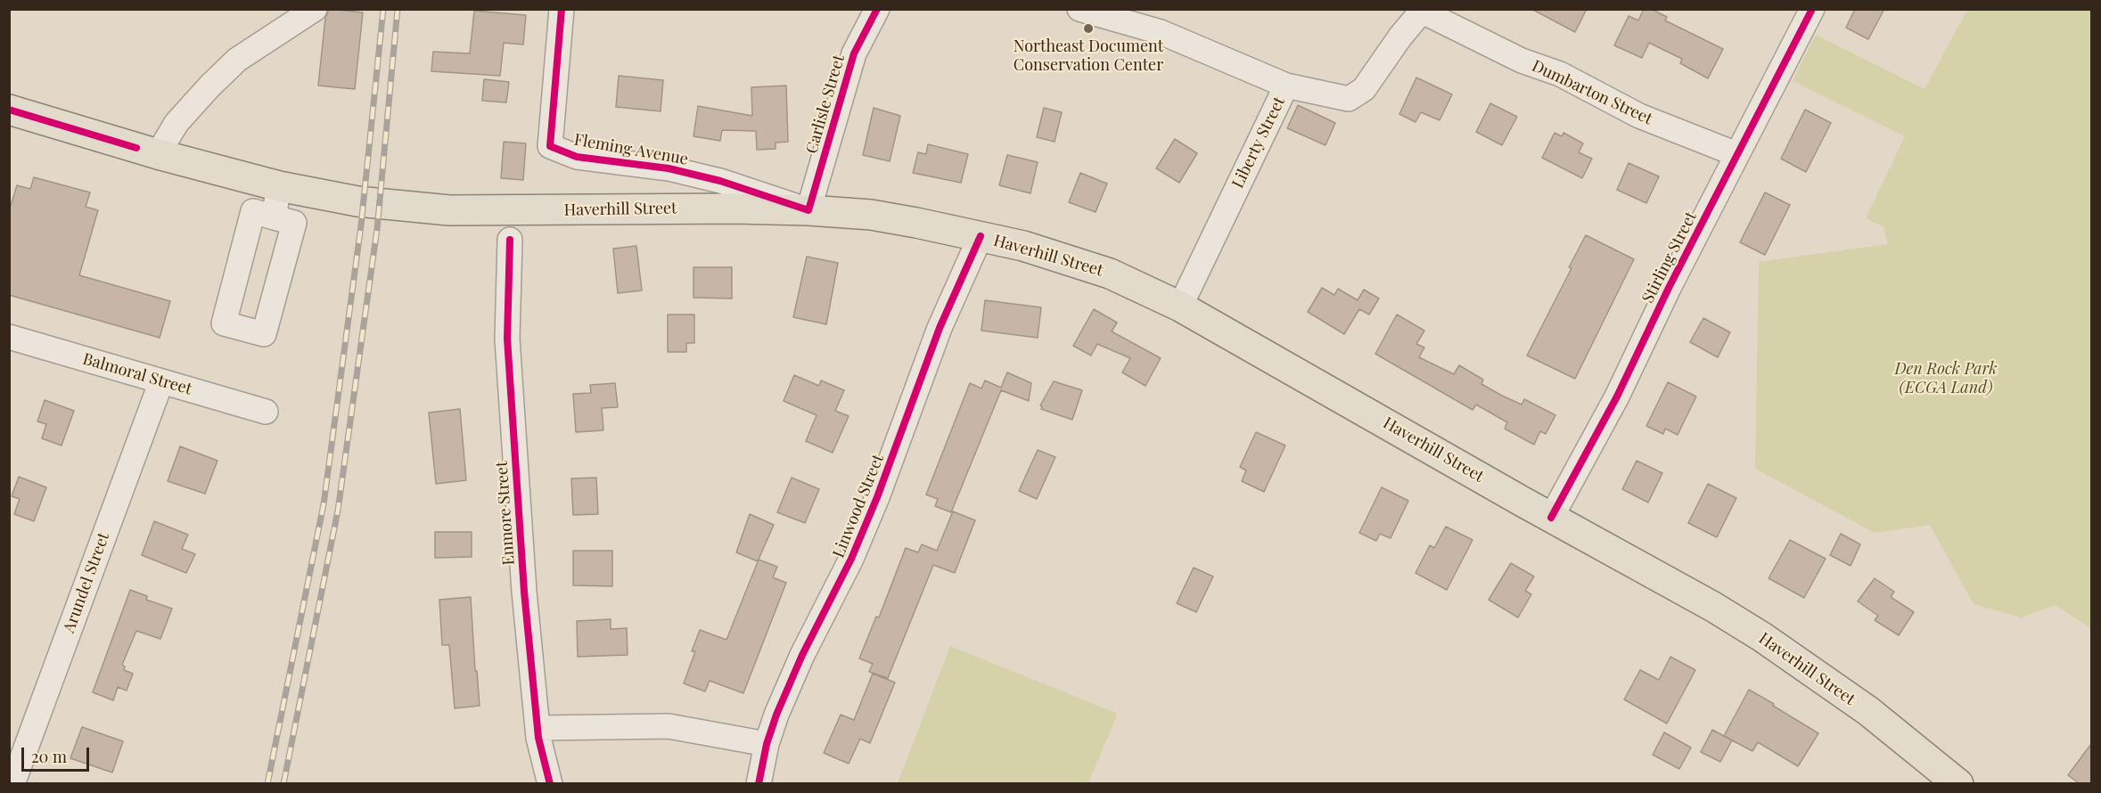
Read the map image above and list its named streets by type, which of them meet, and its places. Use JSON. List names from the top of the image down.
{
  "streets": {
    "main road": ["Haverhill Street"],
    "street": [
      "Dumbarton Street",
      "Carlisle Street",
      "Liberty Street",
      "Fleming Avenue",
      "Stirling Street",
      "Balmoral Street",
      "Linwood Street",
      "Enmore Street",
      "Arundel Street"
    ]
  },
  "crossings": [
    ["Dumbarton Street", "Liberty Street"],
    ["Dumbarton Street", "Stirling Street"],
    ["Carlisle Street", "Fleming Avenue"],
    ["Carlisle Street", "Haverhill Street"],
    ["Liberty Street", "Haverhill Street"],
    ["Fleming Avenue", "Haverhill Street"],
    ["Haverhill Street", "Stirling Street"],
    ["Haverhill Street", "Linwood Street"],
    ["Balmoral Street", "Arundel Street"]
  ],
  "parks": ["Den Rock Park (ECGA Land)"],
  "places": ["Northeast Document Conservation Center"],
  "scale_bar": "20 m"
}
